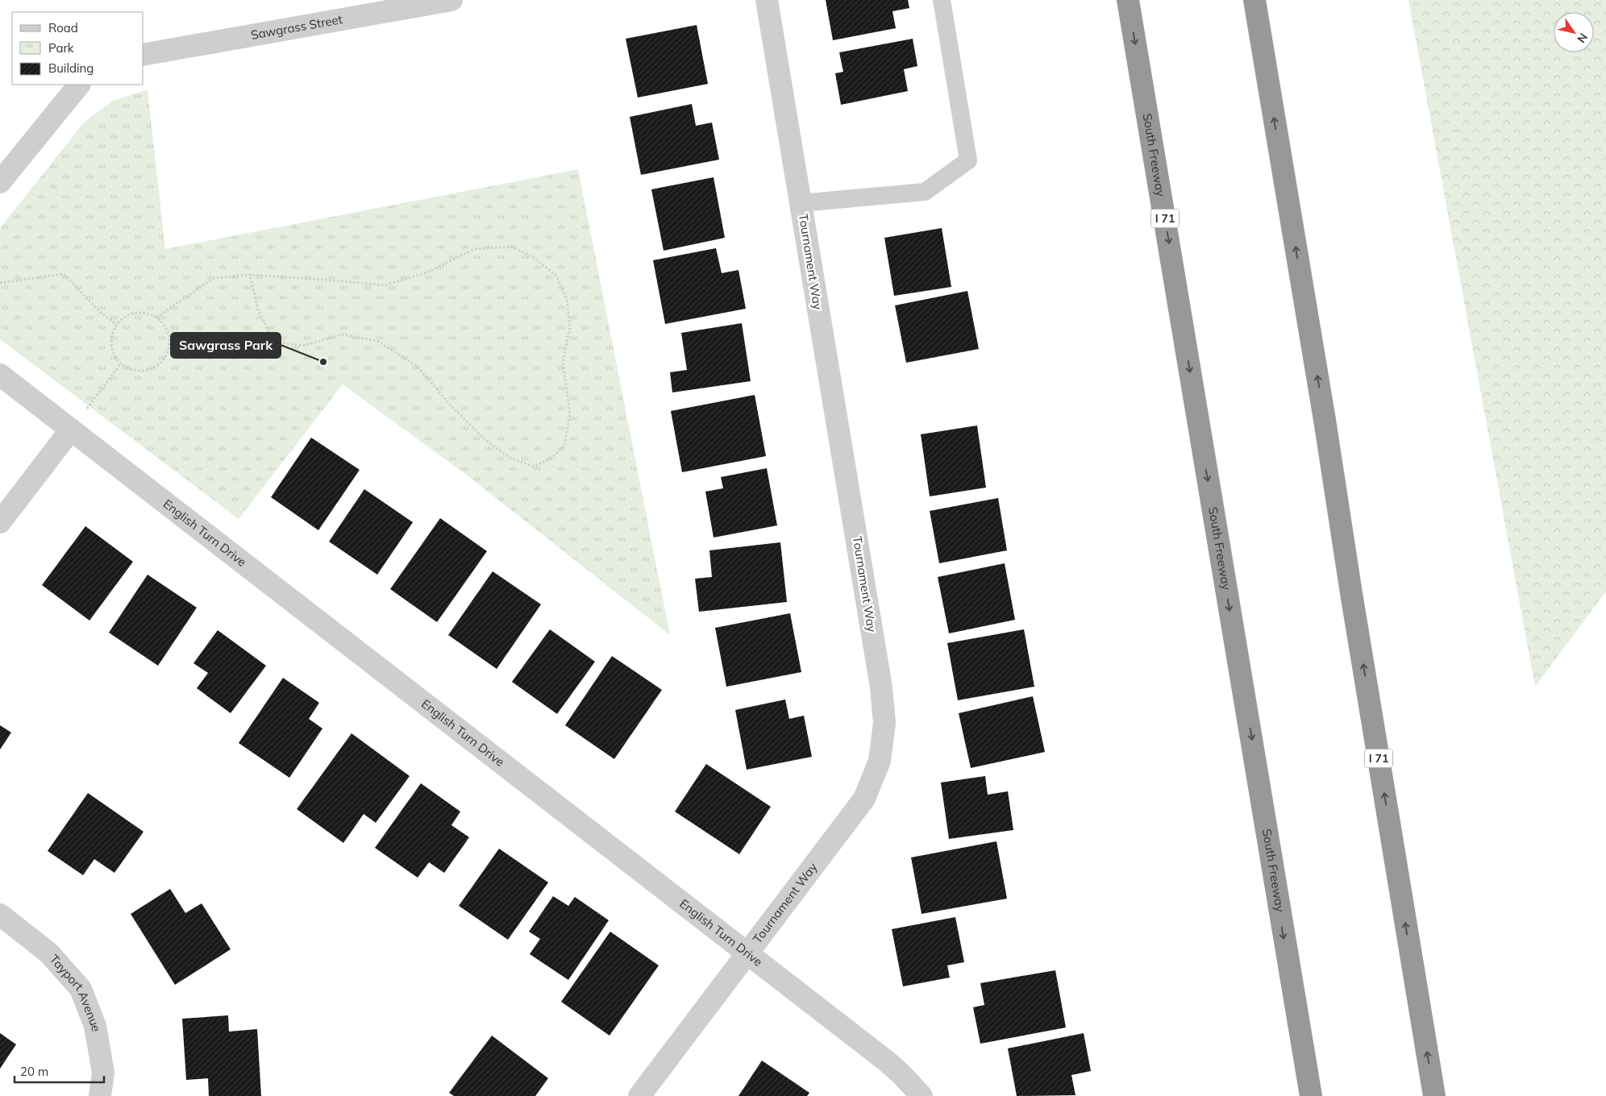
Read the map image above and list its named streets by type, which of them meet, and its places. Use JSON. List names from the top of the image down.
{
  "streets": {
    "highway": ["South Freeway", "I 71"],
    "street": [
      "Sawgrass Street",
      "Tournament Way",
      "English Turn Drive",
      "Tayport Avenue"
    ]
  },
  "crossings": [
    ["Tournament Way", "English Turn Drive"]
  ],
  "places": ["Sawgrass Park"],
  "legend": ["Road", "Park", "Building"],
  "scale_bar": "20 m",
  "north": "bottom right"
}
